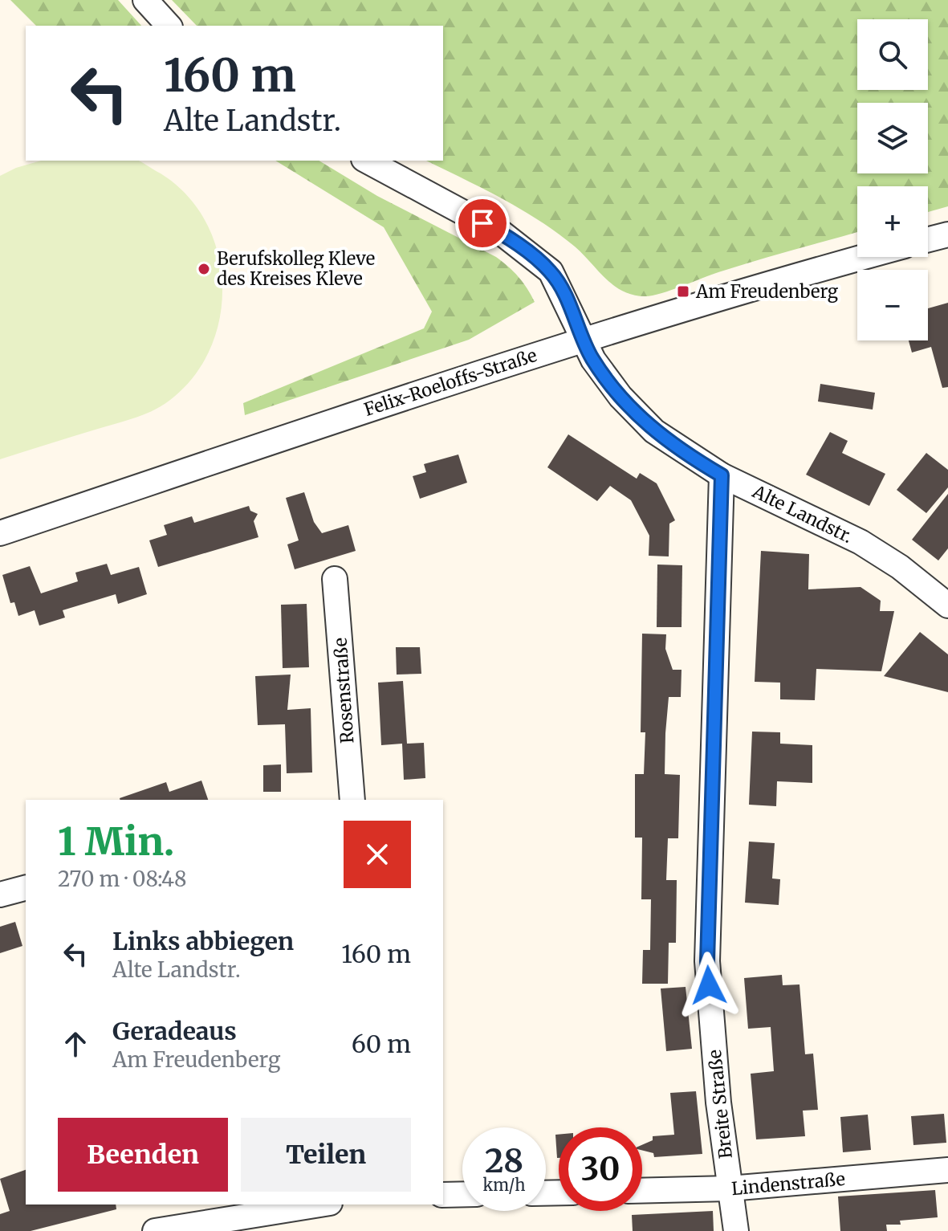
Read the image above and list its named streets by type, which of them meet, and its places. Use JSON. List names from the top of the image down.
{
  "streets": {
    "street": [
      "Felix-Roeloffs-Straße",
      "Alte Landstr.",
      "Rosenstraße",
      "Breite Straße",
      "Lindenstraße"
    ]
  },
  "crossings": [
    ["Felix-Roeloffs-Straße", "Alte Landstr."],
    ["Alte Landstr.", "Breite Straße"],
    ["Breite Straße", "Lindenstraße"]
  ],
  "places": {
    "other": ["Berufskolleg Kleve des Kreises Kleve"],
    "transit": ["Am Freudenberg"]
  },
  "page": {
    "map_buttons": ["+", "−"],
    "turn": ["160 m", "Alte Landstr."],
    "heading": ["1 Min.", "270 m · 08:48"],
    "list": [
      {
        "name": "Links abbiegen",
        "note": "Alte Landstr.",
        "value": "160 m"
      },
      {
        "name": "Geradeaus",
        "note": "Am Freudenberg",
        "value": "60 m"
      }
    ],
    "buttons": ["Beenden", "Teilen"],
    "speed": "28 km/h",
    "limit": "30"
  }
}
